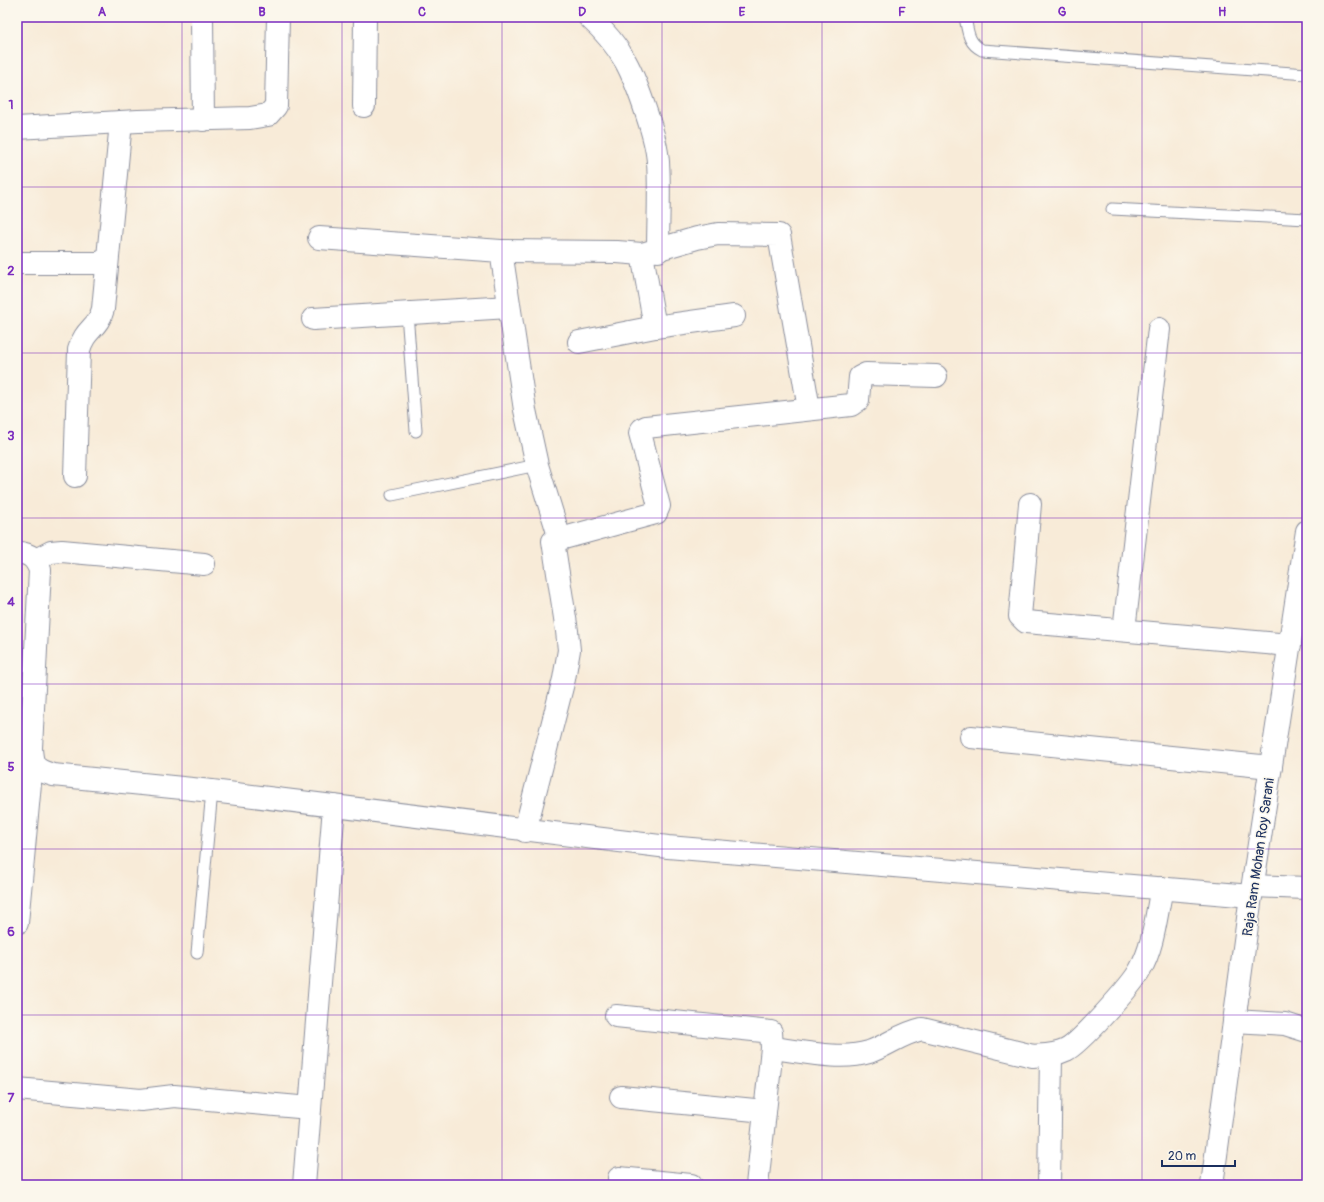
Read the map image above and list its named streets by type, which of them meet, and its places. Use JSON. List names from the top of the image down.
{
  "streets": {
    "street": ["Raja Ram Mohan Roy Sarani"]
  },
  "scale_bar": "20 m",
  "grid": {
    "columns": [
      "A",
      "B",
      "C",
      "D",
      "E",
      "F",
      "G",
      "H"
    ],
    "rows": [
      "1",
      "2",
      "3",
      "4",
      "5",
      "6",
      "7"
    ]
  }
}
